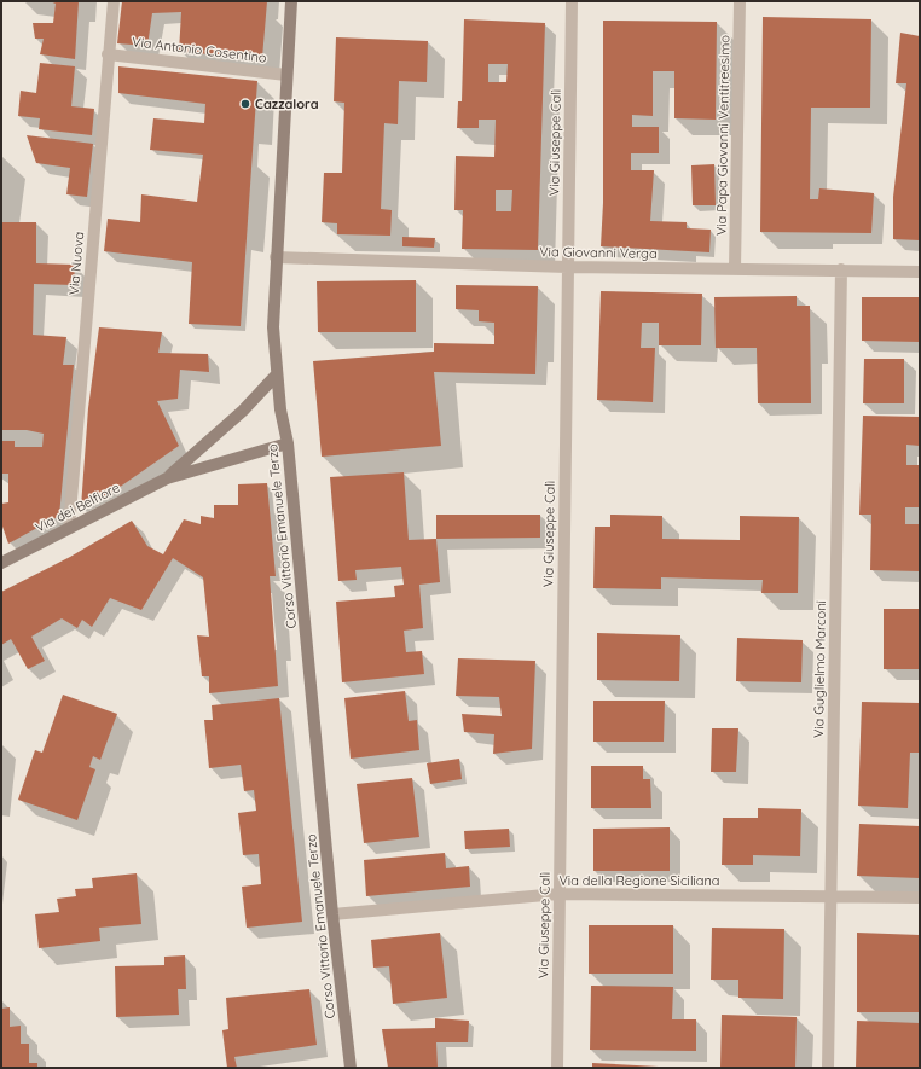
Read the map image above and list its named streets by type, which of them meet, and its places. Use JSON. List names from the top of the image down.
{
  "streets": {
    "street": [
      "Via Antonio Cosentino",
      "Via Papa Giovanni Ventitreesimo",
      "Via Giuseppe Calì",
      "Via Giovanni Verga",
      "Via Nuova",
      "Via dei Belfiore",
      "Corso Vittorio Emanuele Terzo",
      "Via Guglielmo Marconi",
      "Via della Regione Siciliana"
    ]
  },
  "crossings": [
    ["Via Antonio Cosentino", "Via Nuova"],
    ["Via Antonio Cosentino", "Corso Vittorio Emanuele Terzo"],
    ["Via Papa Giovanni Ventitreesimo", "Via Giovanni Verga"],
    ["Via Giuseppe Calì", "Via Giovanni Verga"],
    ["Via Giuseppe Calì", "Via della Regione Siciliana"],
    ["Via Giovanni Verga", "Corso Vittorio Emanuele Terzo"],
    ["Via Giovanni Verga", "Via Guglielmo Marconi"],
    ["Via Nuova", "Via dei Belfiore"],
    ["Corso Vittorio Emanuele Terzo", "Via della Regione Siciliana"],
    ["Via Guglielmo Marconi", "Via della Regione Siciliana"]
  ],
  "places": ["Cazzalora"]
}
